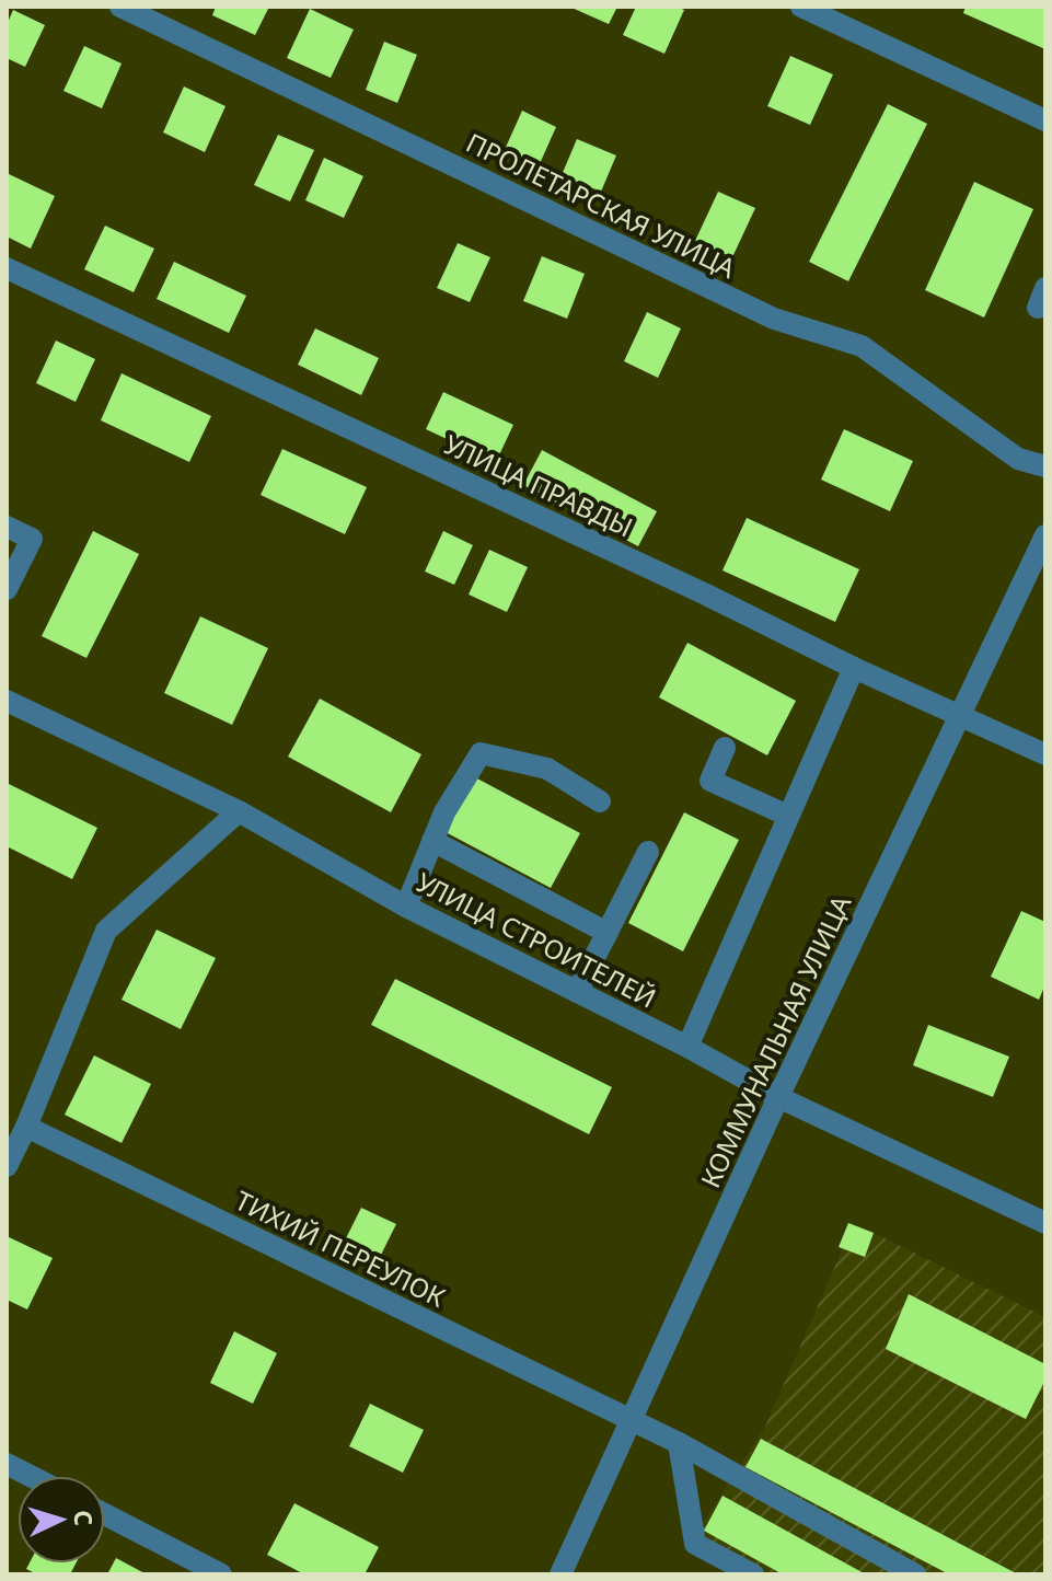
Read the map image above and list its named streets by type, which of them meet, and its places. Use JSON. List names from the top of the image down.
{
  "streets": {
    "street": [
      "ПРОЛЕТАРСКАЯ УЛИЦА",
      "УЛИЦА ПРАВДЫ",
      "УЛИЦА СТРОИТЕЛЕЙ",
      "КОММУНАЛЬНАЯ УЛИЦА",
      "ТИХИЙ ПЕРЕУЛОК"
    ]
  },
  "crossings": [
    ["УЛИЦА ПРАВДЫ", "КОММУНАЛЬНАЯ УЛИЦА"],
    ["УЛИЦА СТРОИТЕЛЕЙ", "КОММУНАЛЬНАЯ УЛИЦА"],
    ["КОММУНАЛЬНАЯ УЛИЦА", "ТИХИЙ ПЕРЕУЛОК"]
  ],
  "north": "right"
}
